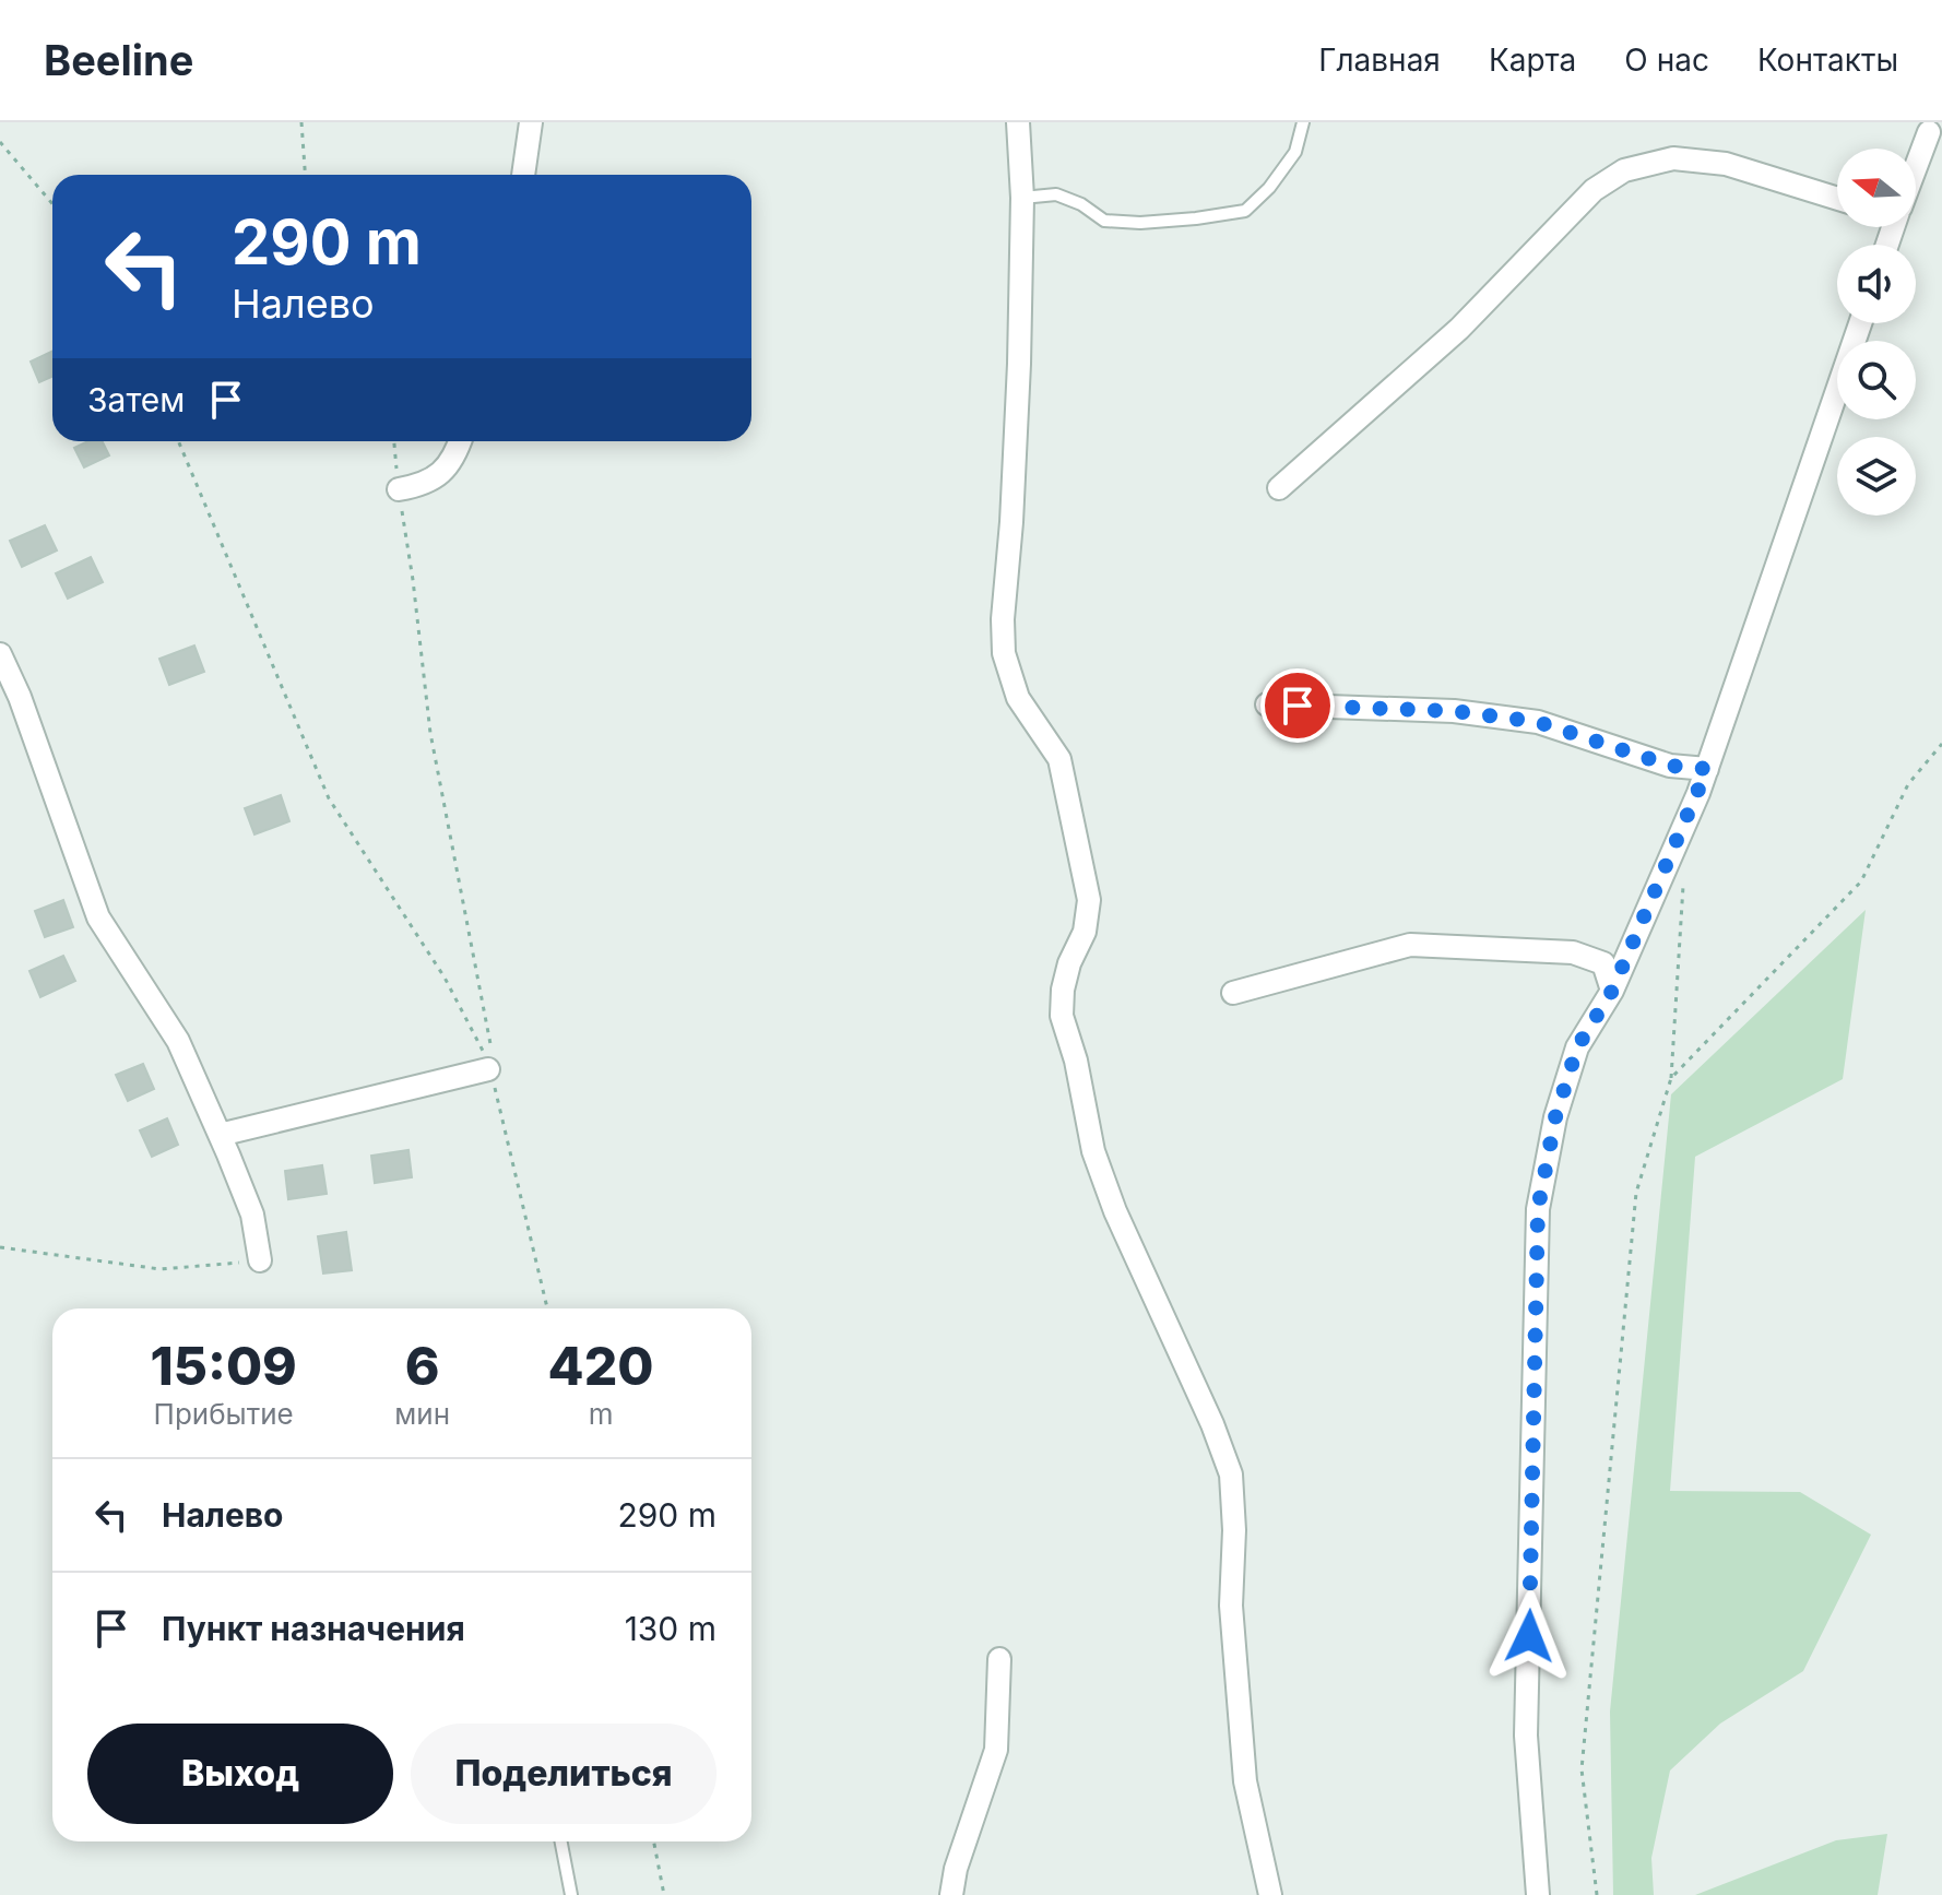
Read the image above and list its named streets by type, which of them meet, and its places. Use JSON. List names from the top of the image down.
{
  "north": "left",
  "page": {
    "header": "Beeline",
    "nav": [
      "Главная",
      "Карта",
      "О нас",
      "Контакты"
    ],
    "turn": ["290 m", "Налево"],
    "then": "Затем",
    "eta": [
      "15:09",
      "Прибытие",
      "6",
      "мин",
      "420",
      "m"
    ],
    "list": [
      {
        "name": "Налево",
        "value": "290 m"
      },
      {
        "name": "Пункт назначения",
        "value": "130 m"
      }
    ],
    "buttons": ["Выход", "Поделиться"]
  }
}
